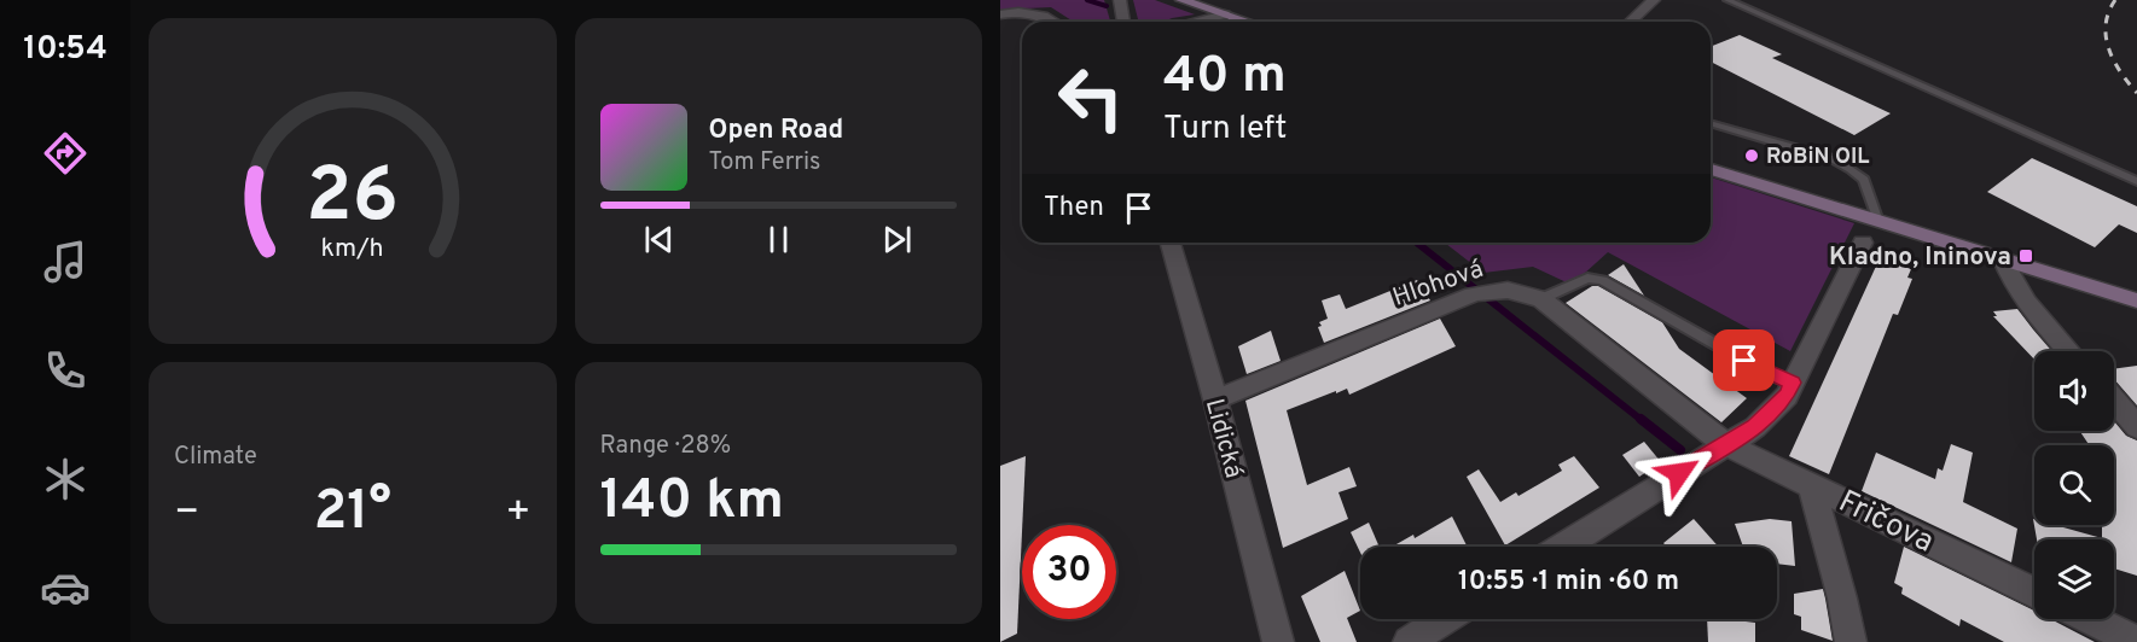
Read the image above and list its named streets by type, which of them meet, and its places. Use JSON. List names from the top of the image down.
{
  "streets": {
    "street": ["Hlohová", "Lidická", "Fričova"]
  },
  "crossings": [
    ["Hlohová", "Lidická"],
    ["Hlohová", "Fričova"]
  ],
  "places": {
    "other": ["RoBiN OIL"],
    "transit": ["Kladno, Ininova"]
  },
  "page": {
    "tabs": "10:54",
    "turn": ["40 m", "Turn left"],
    "song": ["Open Road", "Tom Ferris"],
    "then": "Then",
    "tile": [
      "Climate",
      ["Range · 28%", "140 km"]
    ],
    "heat": ["−", "21°", "+"],
    "limit": "30",
    "trip": "10:55 · 1 min · 60 m",
    "gauge": ["26", "km/h"]
  }
}
